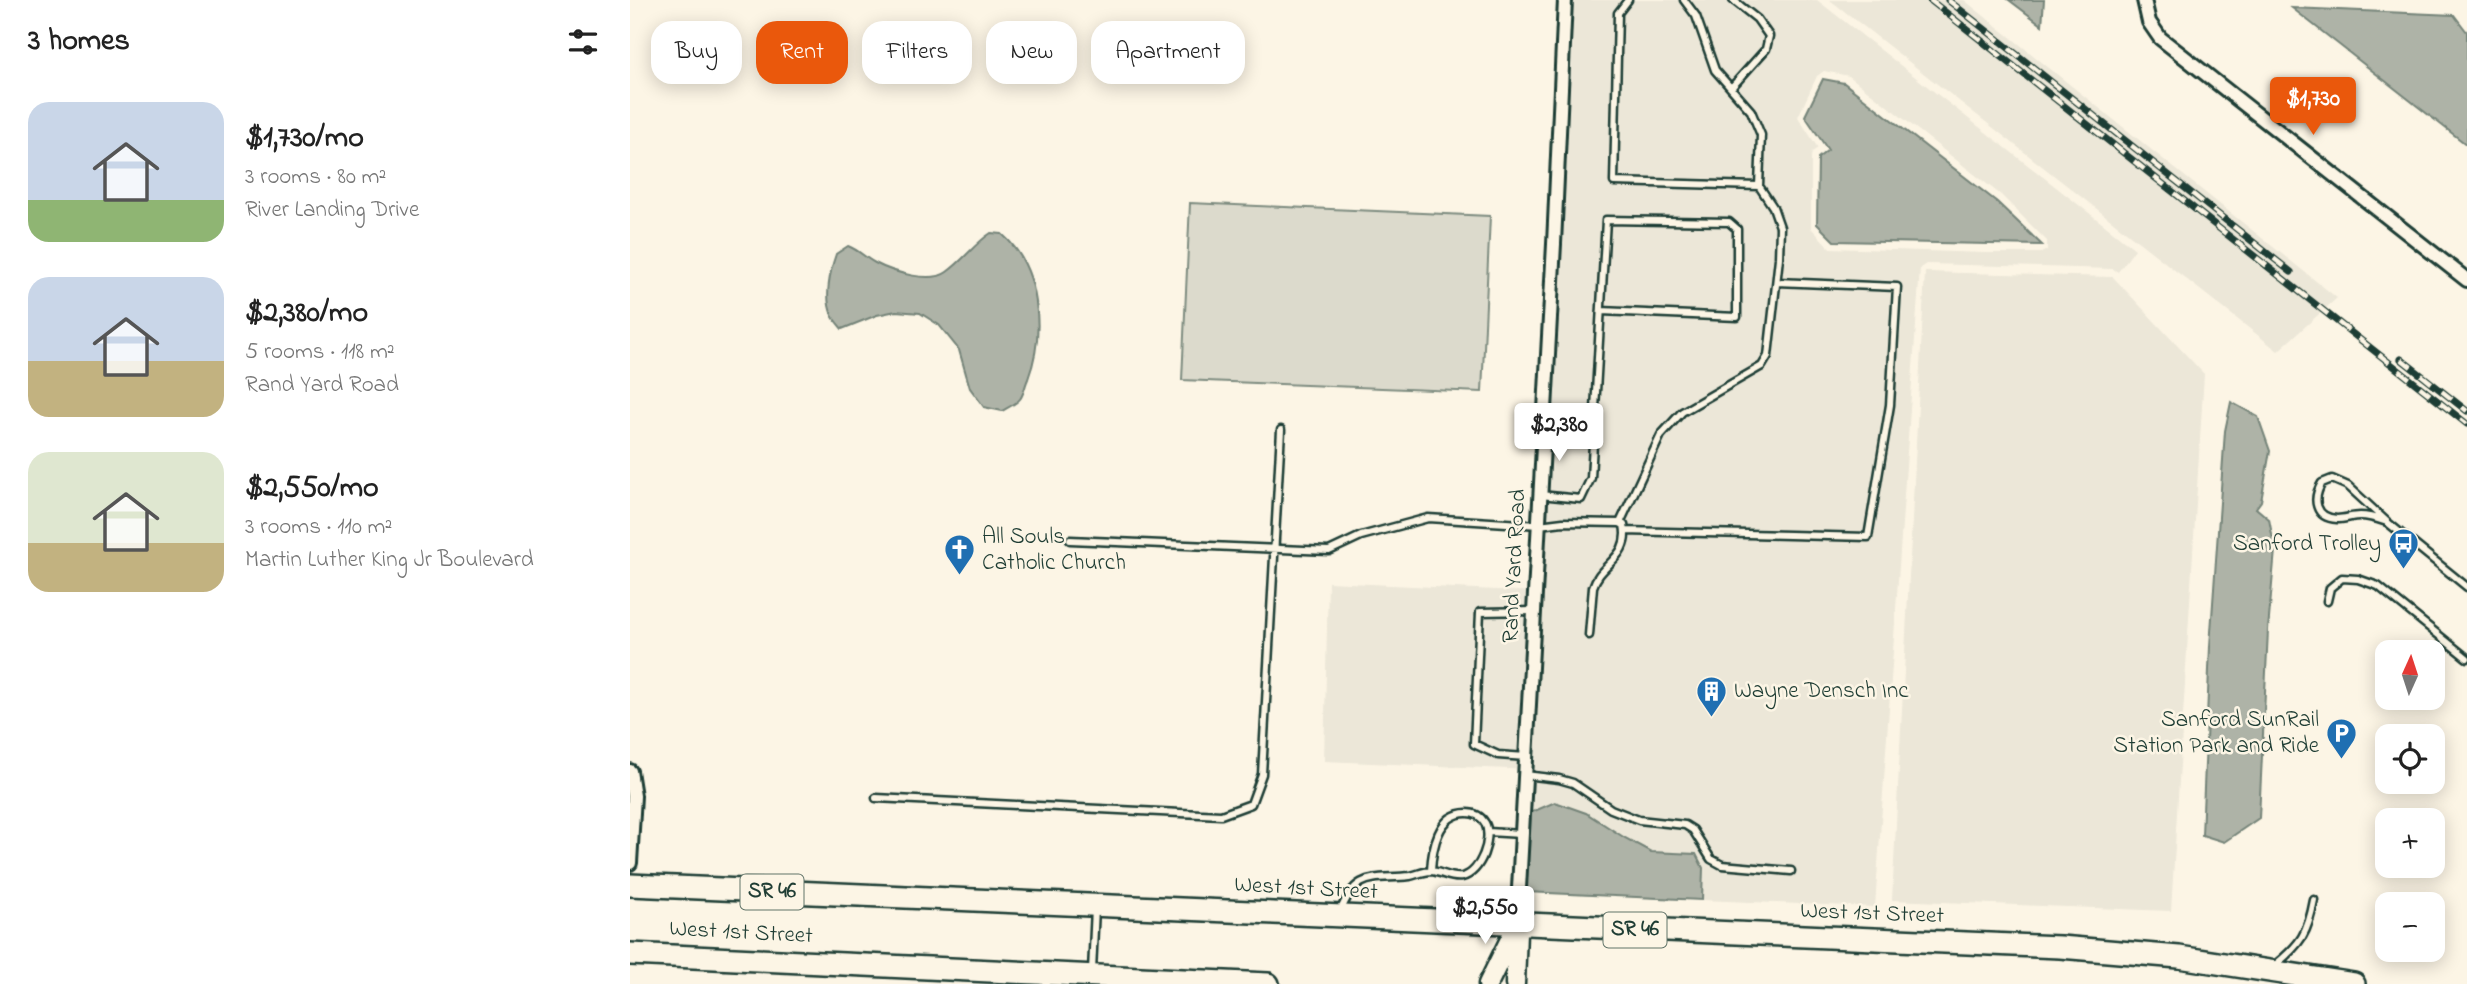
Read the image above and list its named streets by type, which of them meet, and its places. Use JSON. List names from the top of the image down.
{
  "streets": {
    "main road": ["West 1st Street", "SR 46"],
    "street": ["Rand Yard Road"]
  },
  "crossings": [
    ["Rand Yard Road", "West 1st Street"]
  ],
  "places": {
    "bus stop": ["Sanford Trolley"],
    "church": ["All Souls Catholic Church"],
    "building": ["Wayne Densch Inc"],
    "parking": ["Sanford SunRail Station Park and Ride"]
  },
  "north": "top",
  "page": {
    "heading": "3 homes",
    "chip": [
      "Buy",
      "Rent",
      "Filters",
      "New",
      "Apartment"
    ],
    "price": ["$1,730", "$2,380", "$2,550"],
    "list": [
      {
        "name": "$1,730/mo",
        "note": "3 rooms · 80 m² · River Landing Drive"
      },
      {
        "name": "$2,380/mo",
        "note": "5 rooms · 118 m² · Rand Yard Road"
      },
      {
        "name": "$2,550/mo",
        "note": "3 rooms · 110 m² · Martin Luther King Jr Boulevard"
      }
    ],
    "map_buttons": ["+", "−"]
  }
}
